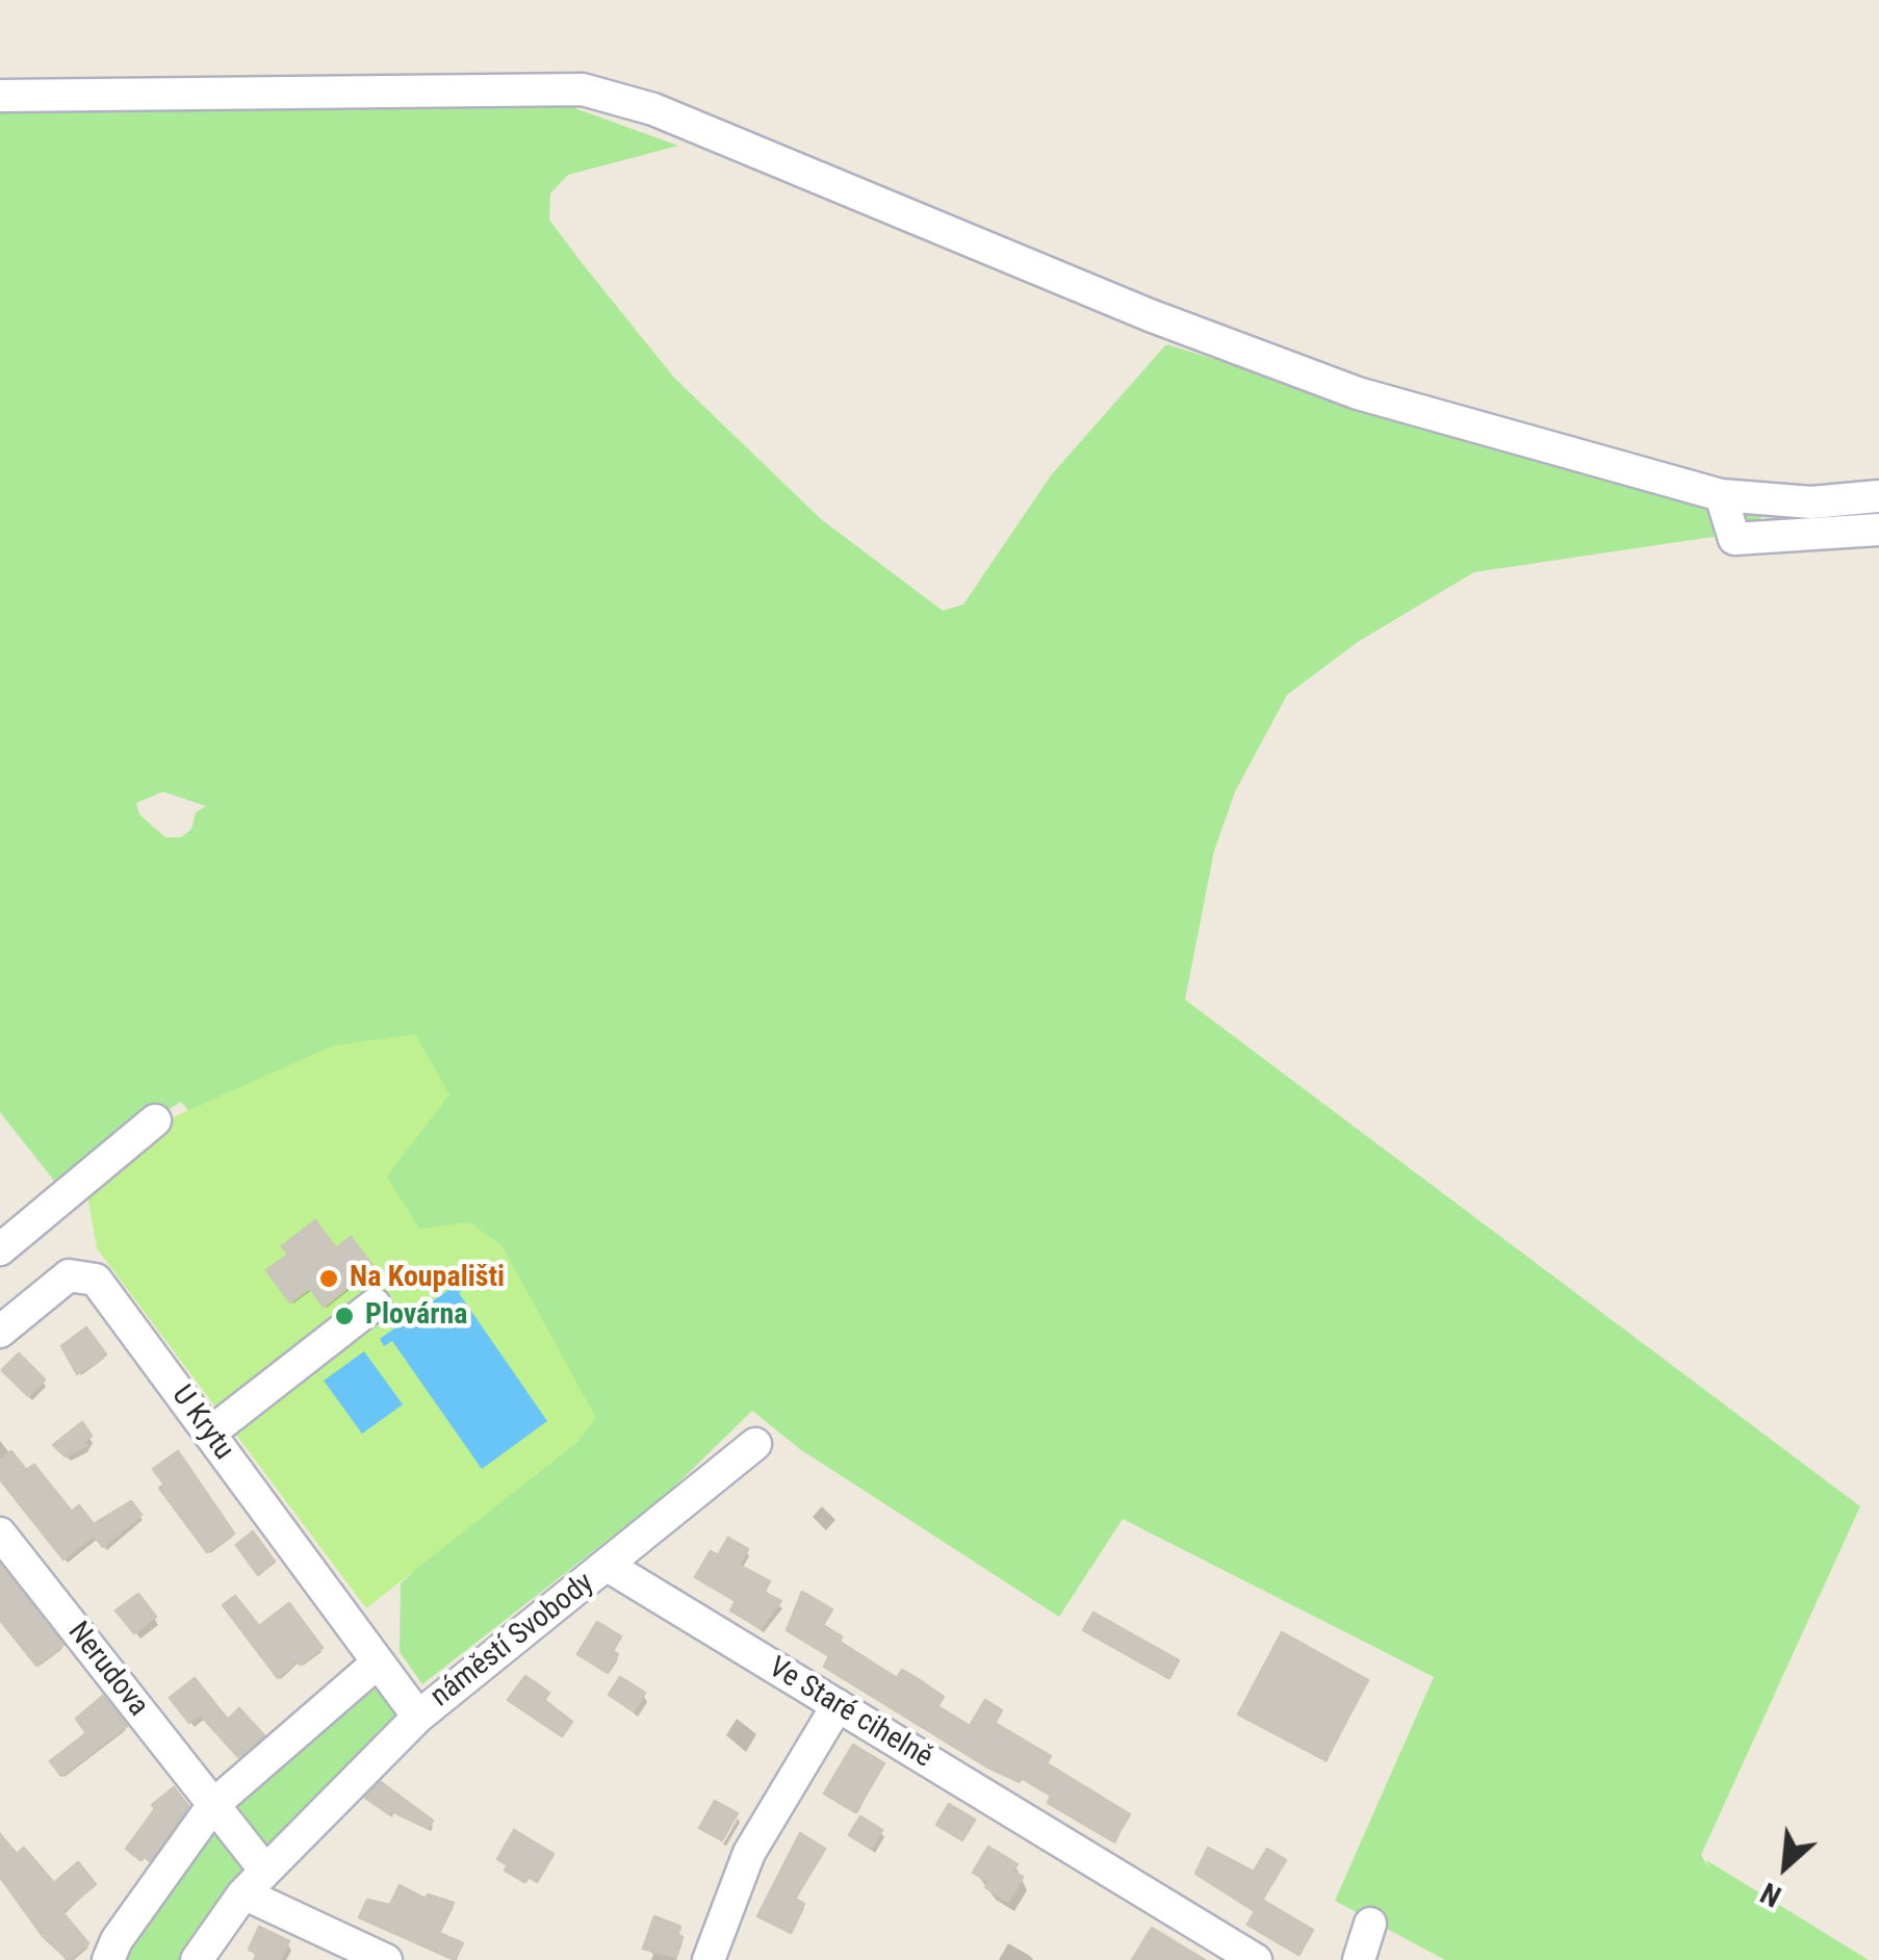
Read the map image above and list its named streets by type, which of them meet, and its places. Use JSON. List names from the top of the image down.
{
  "streets": {
    "street": [
      "U Krytu",
      "náměstí Svobody",
      "Nerudova",
      "Ve Staré cihelně"
    ]
  },
  "crossings": [
    ["U Krytu", "náměstí Svobody"],
    ["náměstí Svobody", "Ve Staré cihelně"]
  ],
  "places": ["Na Koupališti", "Plovárna"],
  "north": "bottom left"
}
